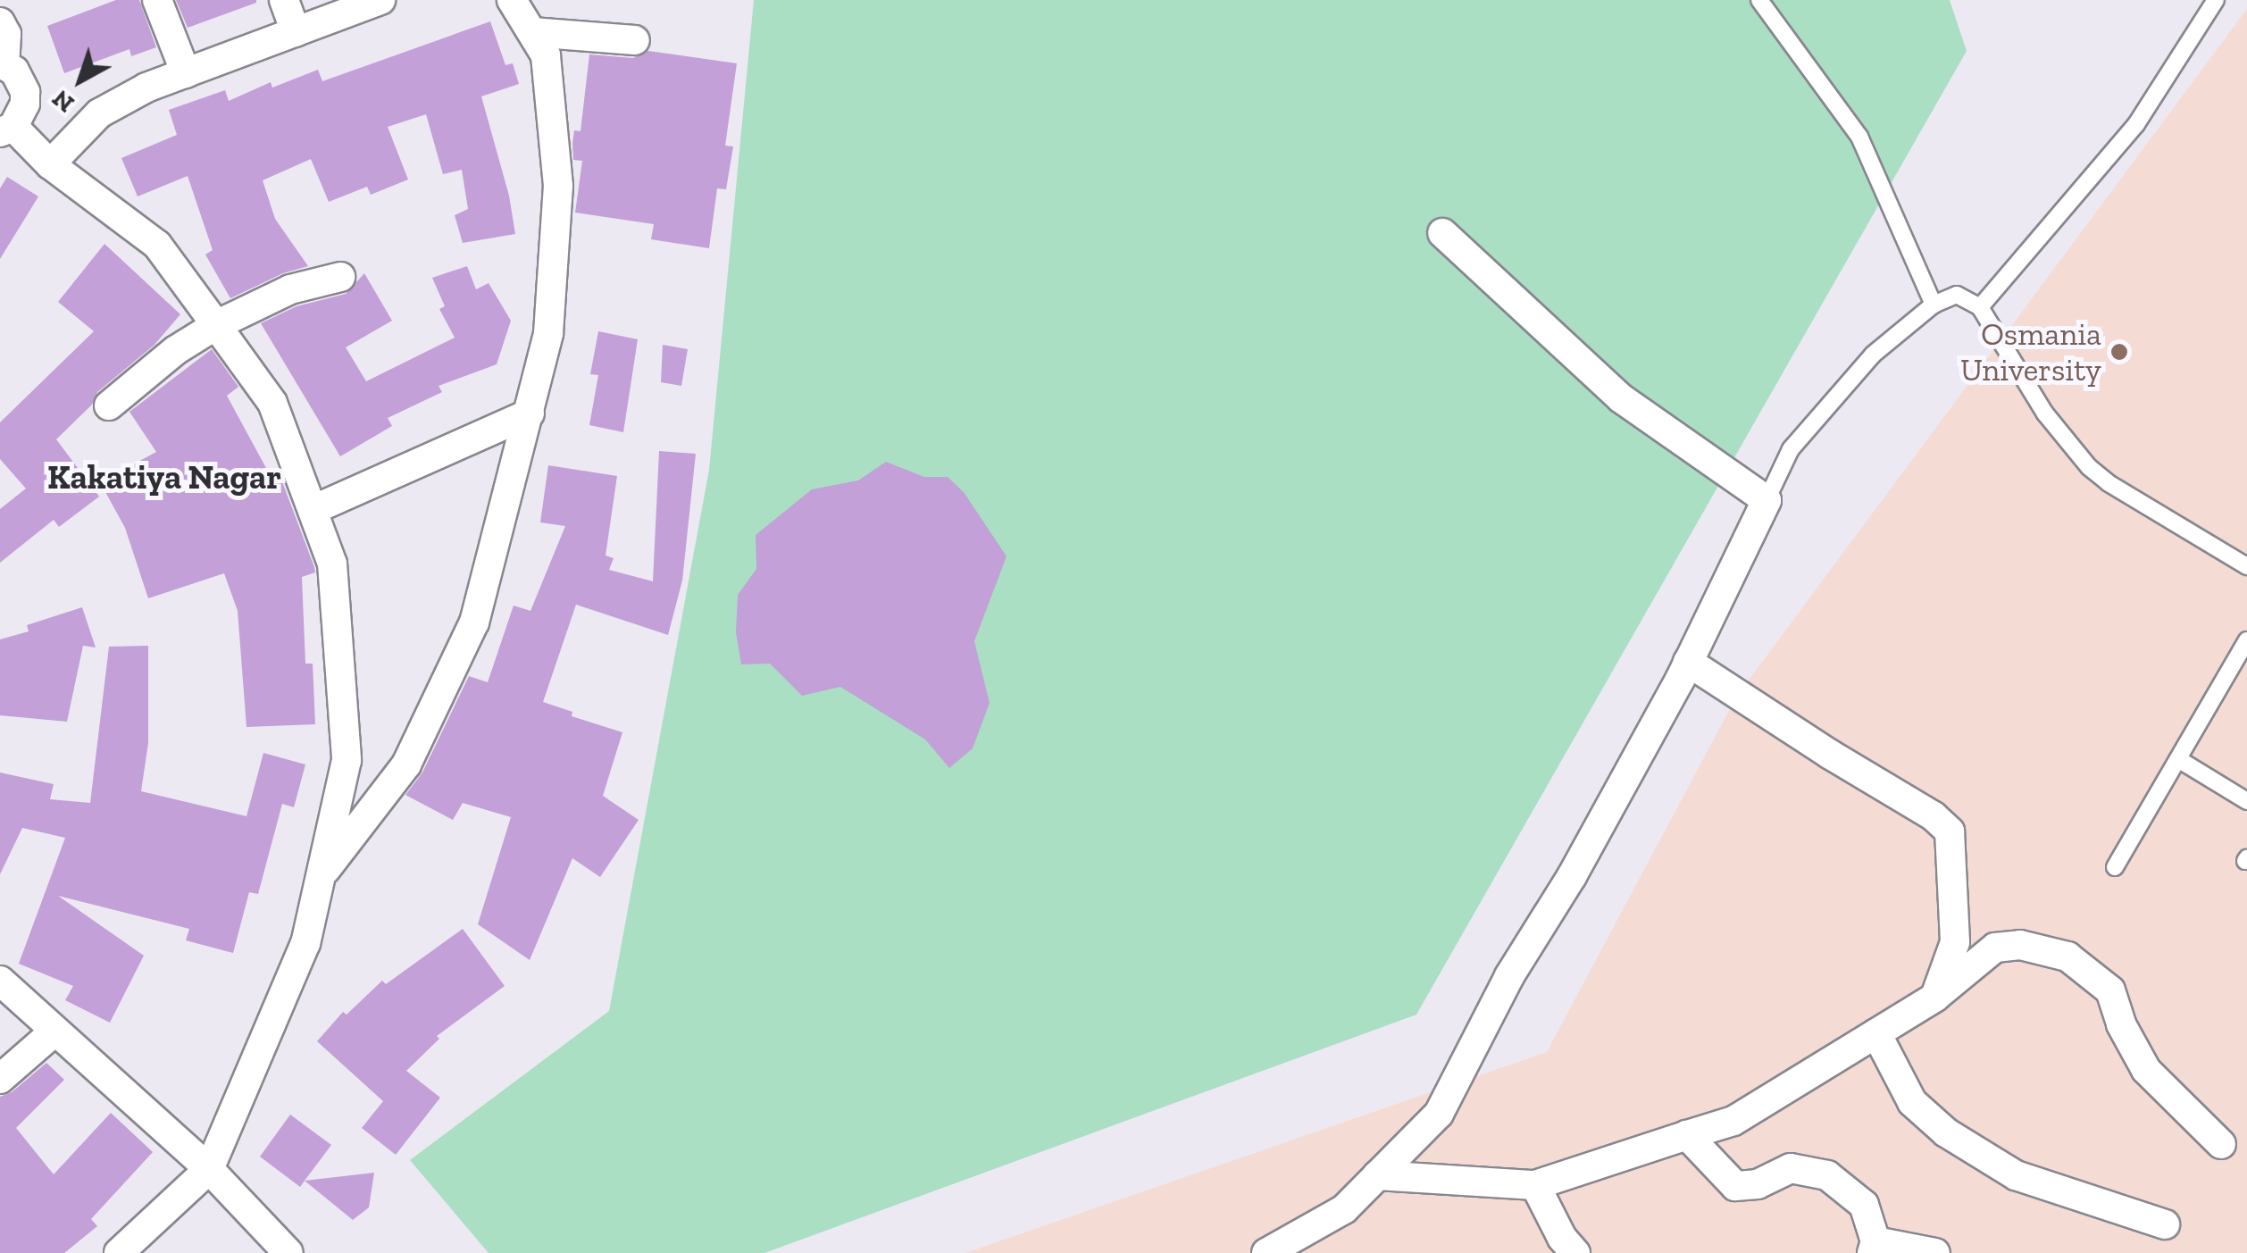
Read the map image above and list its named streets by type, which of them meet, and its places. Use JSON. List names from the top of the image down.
{
  "districts": ["Kakatiya Nagar"],
  "places": ["Osmania University"],
  "north": "bottom left"
}
